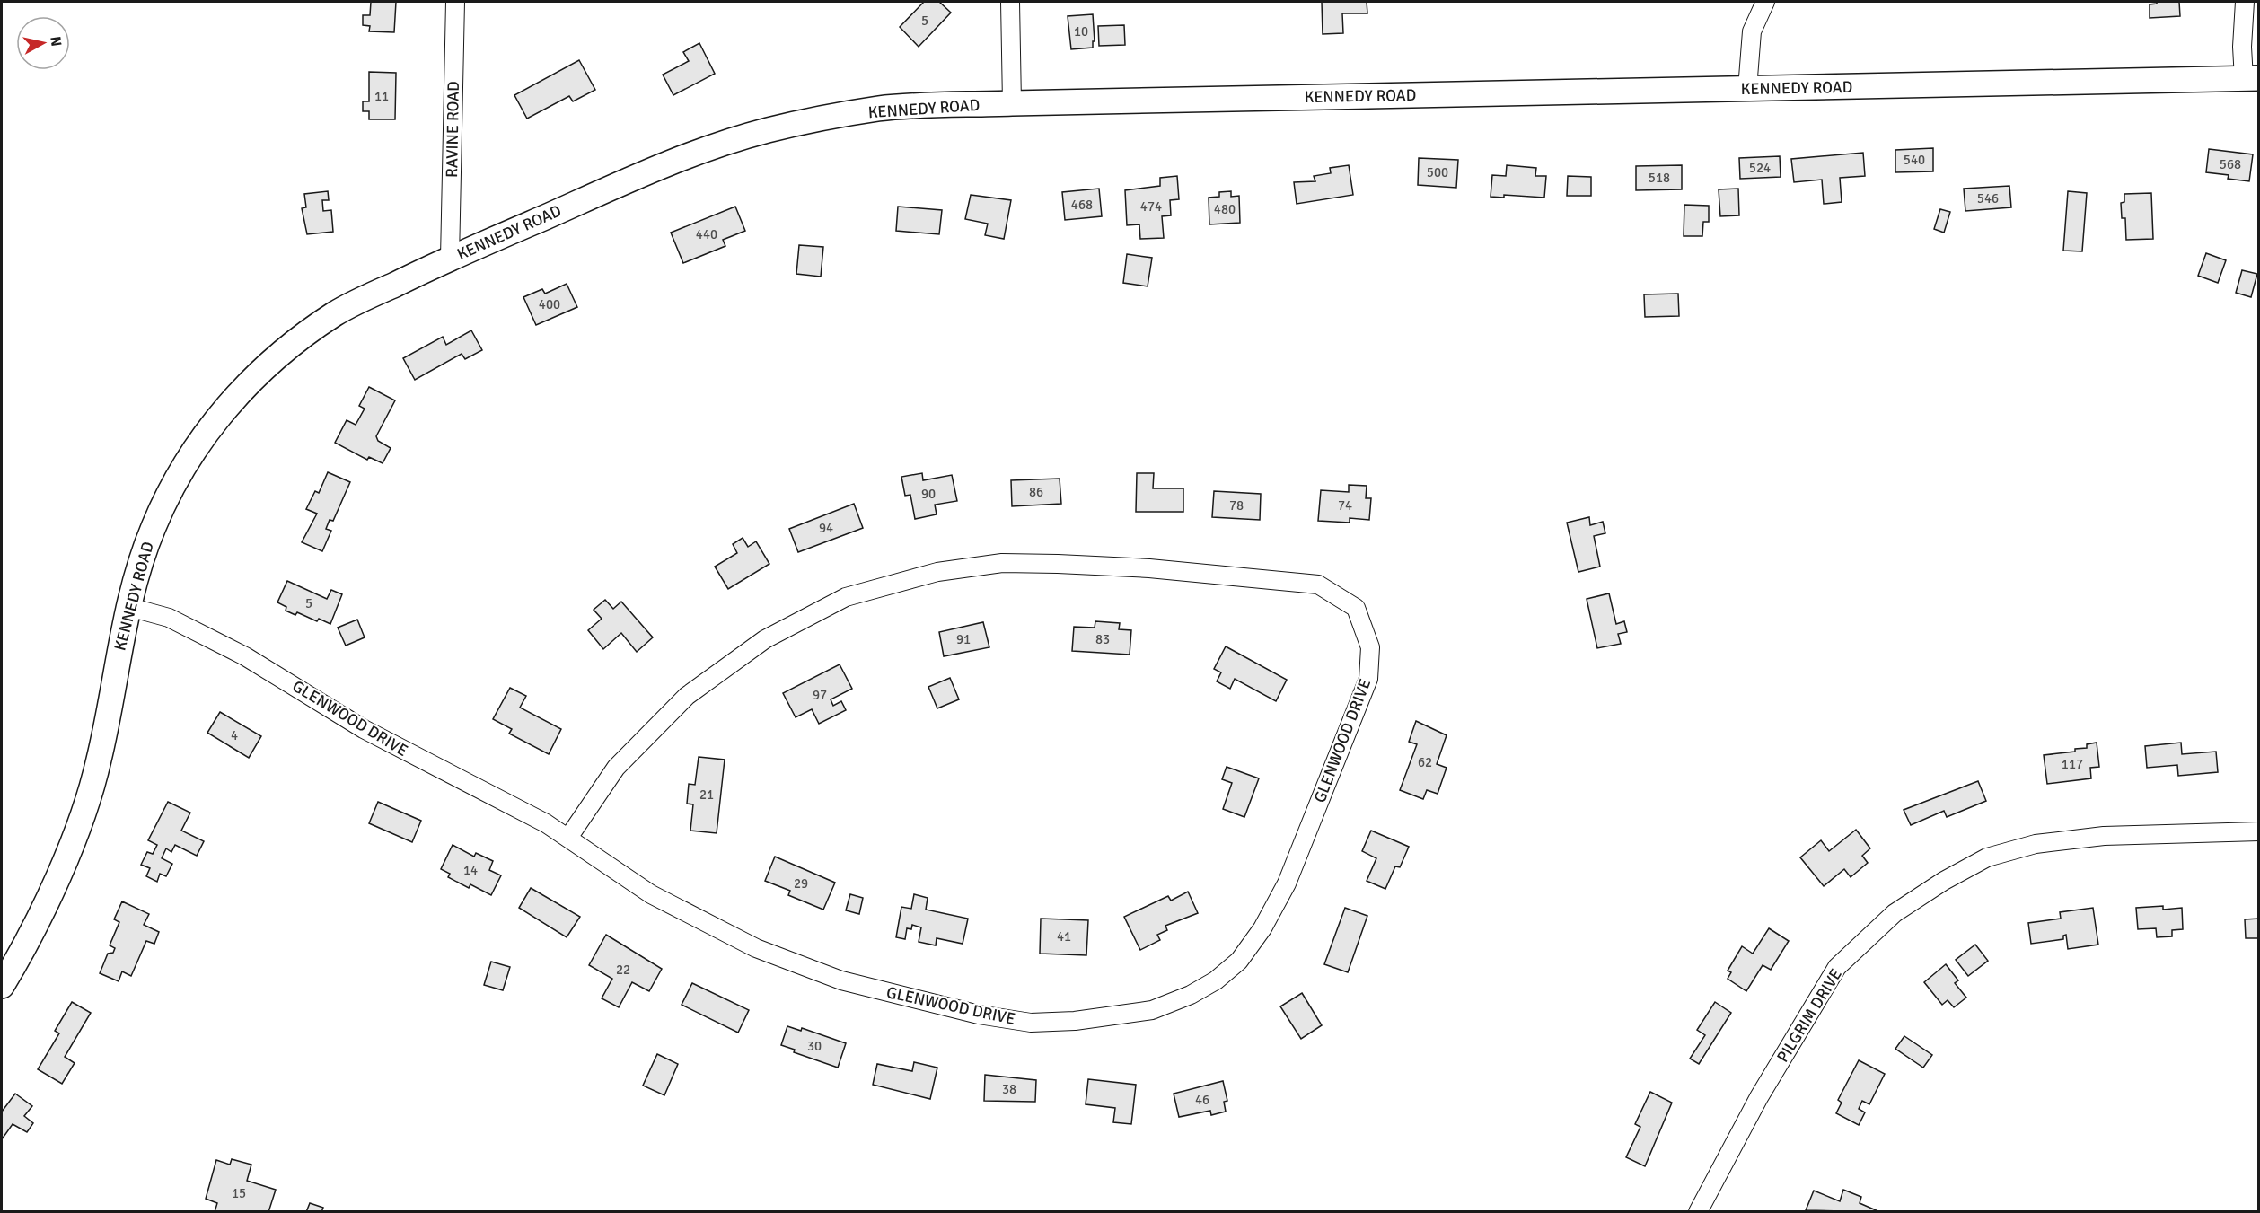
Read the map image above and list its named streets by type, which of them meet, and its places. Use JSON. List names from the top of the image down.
{
  "streets": {
    "street": [
      "KENNEDY ROAD",
      "RAVINE ROAD",
      "GLENWOOD DRIVE",
      "PILGRIM DRIVE"
    ]
  },
  "crossings": [
    ["KENNEDY ROAD", "RAVINE ROAD"],
    ["KENNEDY ROAD", "GLENWOOD DRIVE"]
  ],
  "house_numbers": [
    "5",
    "10",
    "11",
    "540",
    "568",
    "524",
    "500",
    "518",
    "546",
    "468",
    "474",
    "480",
    "440",
    "400",
    "86",
    "90",
    "78",
    "74",
    "94",
    "5",
    "91",
    "83",
    "97",
    "4",
    "62",
    "117",
    "21",
    "14",
    "29",
    "41",
    "22",
    "30",
    "38",
    "46",
    "15"
  ],
  "north": "right"
}
